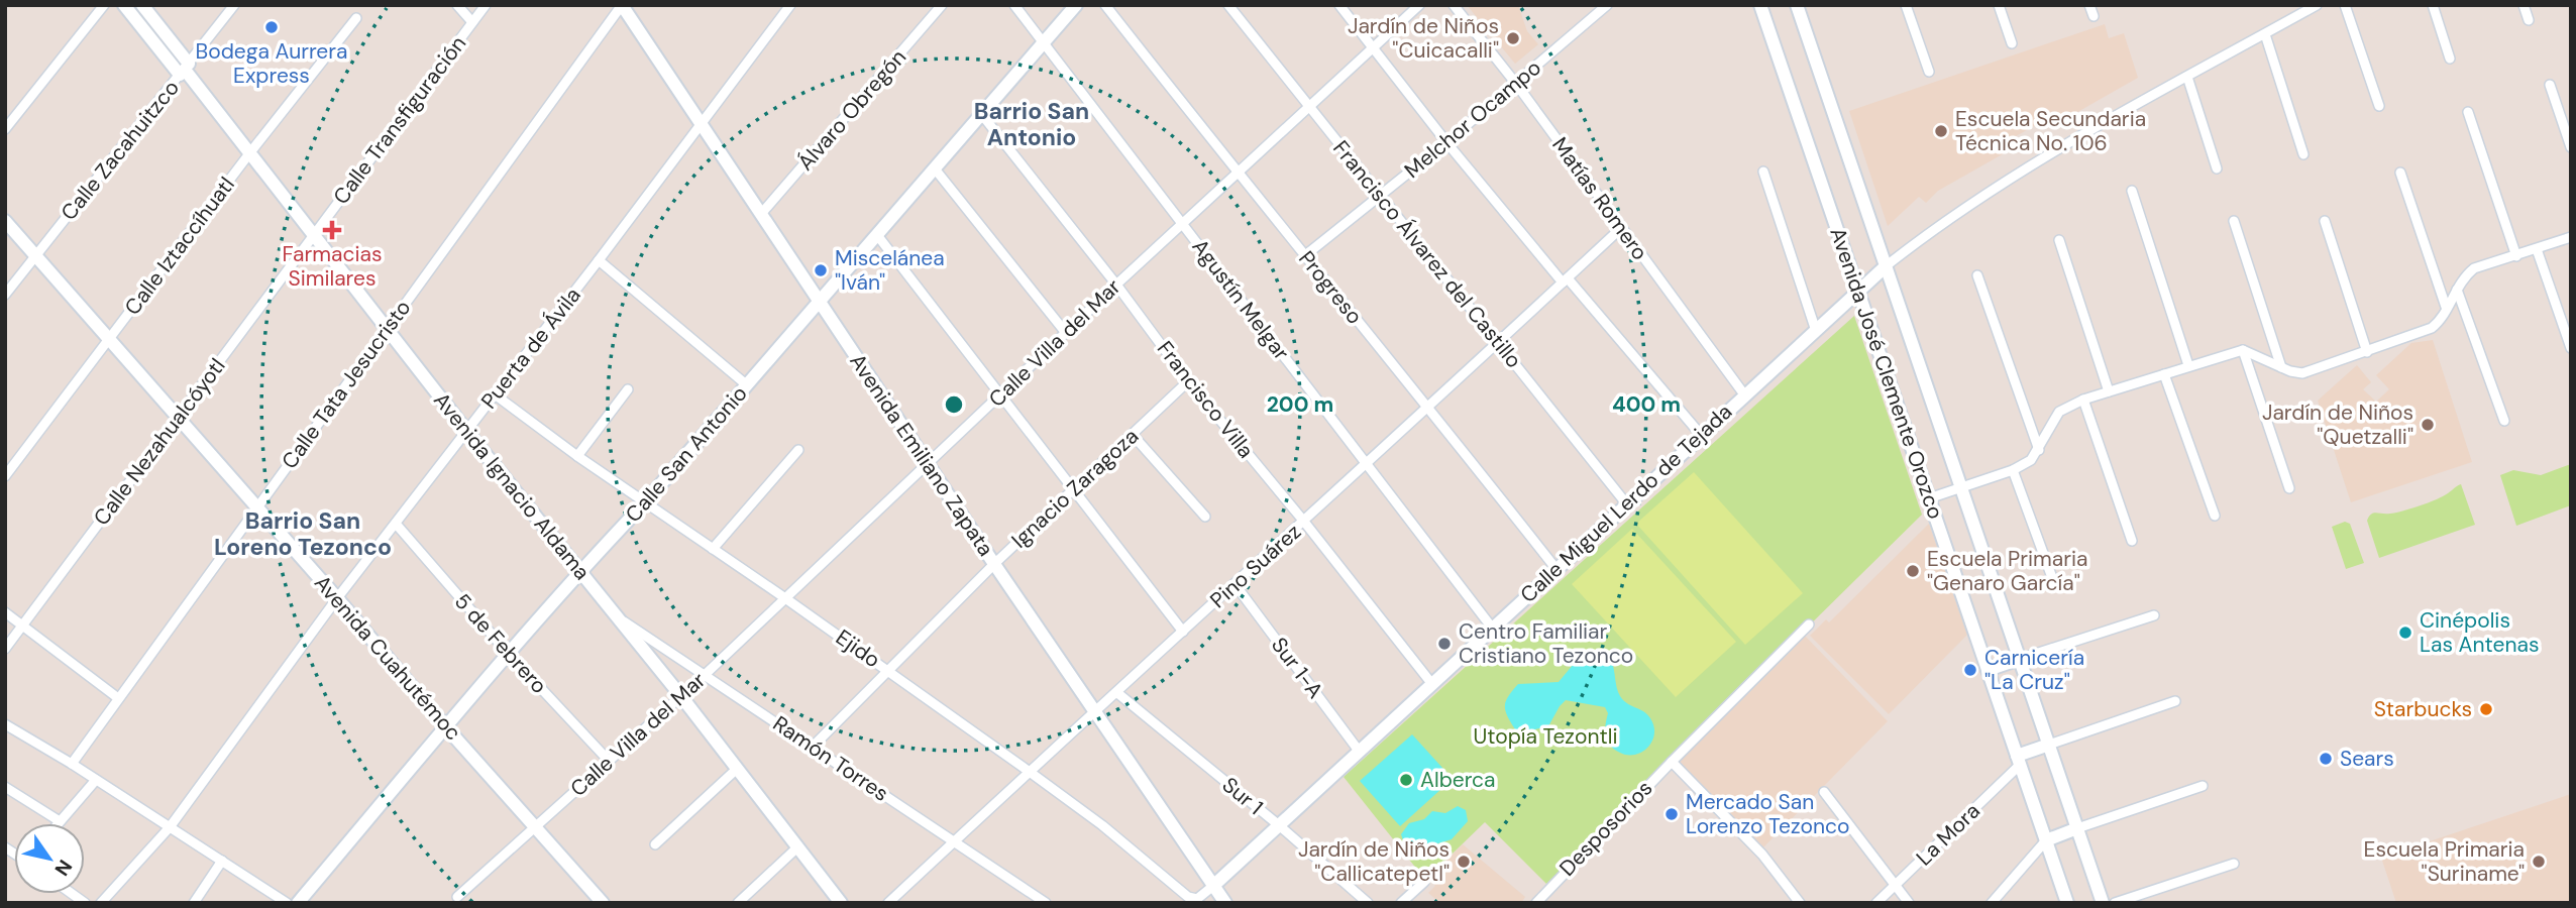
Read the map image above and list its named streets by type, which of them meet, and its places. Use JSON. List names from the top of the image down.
{
  "streets": {
    "street": [
      "Álvaro Obregón",
      "Melchor Ocampo",
      "Calle Transfiguración",
      "Calle Zacahuitzco",
      "Matías Romero",
      "Calle Iztaccíhuatl",
      "Francisco Álvarez del Castillo",
      "Progreso",
      "Agustín Melgar",
      "Calle Villa del Mar",
      "Puerta de Ávila",
      "Avenida José Clemente Orozco",
      "Calle Tata Jesucristo",
      "Francisco Villa",
      "Calle Nezahualcóyotl",
      "Calle San Antonio",
      "Avenida Emiliano Zapata",
      "Avenida Ignacio Aldama",
      "Ignacio Zaragoza",
      "Calle Miguel Lerdo de Tejada",
      "Pino Suárez",
      "5 de Febrero",
      "Ejido",
      "Avenida Cuahutémoc",
      "Sur 1-A",
      "Ramón Torres",
      "Sur 1",
      "Desposorios",
      "La Mora"
    ]
  },
  "crossings": [
    ["Álvaro Obregón", "Avenida Emiliano Zapata"],
    ["Melchor Ocampo", "Matías Romero"],
    ["Melchor Ocampo", "Francisco Álvarez del Castillo"],
    ["Melchor Ocampo", "Progreso"],
    ["Calle Transfiguración", "Calle Nezahualcóyotl"],
    ["Calle Transfiguración", "Avenida Ignacio Aldama"],
    ["Calle Zacahuitzco", "Avenida Ignacio Aldama"],
    ["Calle Zacahuitzco", "Avenida Cuahutémoc"],
    ["Matías Romero", "Calle Miguel Lerdo de Tejada"],
    ["Matías Romero", "Pino Suárez"],
    ["Calle Iztaccíhuatl", "Avenida Ignacio Aldama"],
    ["Calle Iztaccíhuatl", "Avenida Cuahutémoc"],
    ["Francisco Álvarez del Castillo", "Calle Villa del Mar"],
    ["Francisco Álvarez del Castillo", "Calle Miguel Lerdo de Tejada"],
    ["Francisco Álvarez del Castillo", "Pino Suárez"],
    ["Progreso", "Calle Villa del Mar"],
    ["Progreso", "Calle Miguel Lerdo de Tejada"],
    ["Progreso", "Pino Suárez"],
    ["Agustín Melgar", "Calle Villa del Mar"],
    ["Agustín Melgar", "Calle San Antonio"],
    ["Agustín Melgar", "Calle Miguel Lerdo de Tejada"],
    ["Agustín Melgar", "Pino Suárez"],
    ["Calle Villa del Mar", "Francisco Villa"],
    ["Calle Villa del Mar", "Avenida Emiliano Zapata"],
    ["Calle Villa del Mar", "Avenida Ignacio Aldama"],
    ["Calle Villa del Mar", "5 de Febrero"],
    ["Calle Villa del Mar", "Ejido"],
    ["Calle Villa del Mar", "Avenida Cuahutémoc"],
    ["Calle Villa del Mar", "Ramón Torres"],
    ["Puerta de Ávila", "Avenida Emiliano Zapata"],
    ["Puerta de Ávila", "Avenida Ignacio Aldama"],
    ["Puerta de Ávila", "5 de Febrero"],
    ["Puerta de Ávila", "Ejido"],
    ["Puerta de Ávila", "Avenida Cuahutémoc"],
    ["Avenida José Clemente Orozco", "Calle Miguel Lerdo de Tejada"],
    ["Avenida José Clemente Orozco", "La Mora"],
    ["Calle Tata Jesucristo", "Avenida Emiliano Zapata"],
    ["Calle Tata Jesucristo", "Avenida Ignacio Aldama"],
    ["Calle Tata Jesucristo", "Avenida Cuahutémoc"],
    ["Francisco Villa", "Calle San Antonio"],
    ["Francisco Villa", "Ignacio Zaragoza"],
    ["Francisco Villa", "Calle Miguel Lerdo de Tejada"],
    ["Francisco Villa", "Pino Suárez"],
    ["Calle Nezahualcóyotl", "Avenida Ignacio Aldama"],
    ["Calle Nezahualcóyotl", "Avenida Cuahutémoc"],
    ["Calle San Antonio", "Avenida Emiliano Zapata"],
    ["Calle San Antonio", "Avenida Ignacio Aldama"],
    ["Calle San Antonio", "5 de Febrero"],
    ["Calle San Antonio", "Ejido"],
    ["Calle San Antonio", "Avenida Cuahutémoc"],
    ["Avenida Emiliano Zapata", "Ignacio Zaragoza"],
    ["Avenida Emiliano Zapata", "Calle Miguel Lerdo de Tejada"],
    ["Avenida Emiliano Zapata", "Pino Suárez"],
    ["Avenida Emiliano Zapata", "Ejido"],
    ["Avenida Ignacio Aldama", "Ramón Torres"],
    ["Ignacio Zaragoza", "Ejido"],
    ["Ignacio Zaragoza", "Ramón Torres"],
    ["Calle Miguel Lerdo de Tejada", "Ejido"],
    ["Calle Miguel Lerdo de Tejada", "Sur 1-A"],
    ["Calle Miguel Lerdo de Tejada", "Sur 1"],
    ["Pino Suárez", "Ejido"],
    ["Pino Suárez", "Sur 1-A"],
    ["Pino Suárez", "Ramón Torres"],
    ["Pino Suárez", "Sur 1"]
  ],
  "districts": ["Barrio San Antonio", "Barrio San Loreno Tezonco"],
  "parks": ["Utopía Tezontli"],
  "places": {
    "other": [
      "Bodega Aurrera Express",
      "Jardín de Niños \"Cuicacalli\"",
      "Escuela Secundaria Técnica No. 106",
      "Miscelánea \"Iván\"",
      "Jardín de Niños \"Quetzalli\"",
      "Escuela Primaria \"Genaro García\"",
      "Cinépolis Las Antenas",
      "Centro Familiar Cristiano Tezonco",
      "Carnicería \"La Cruz\"",
      "Starbucks",
      "Sears",
      "Alberca",
      "Mercado San Lorenzo Tezonco",
      "Jardín de Niños \"Callicatepetl\"",
      "Escuela Primaria \"Suriname\""
    ],
    "health": ["Farmacias Similares"]
  },
  "north": "bottom right",
  "rings": ["200 m", "400 m"]
}
